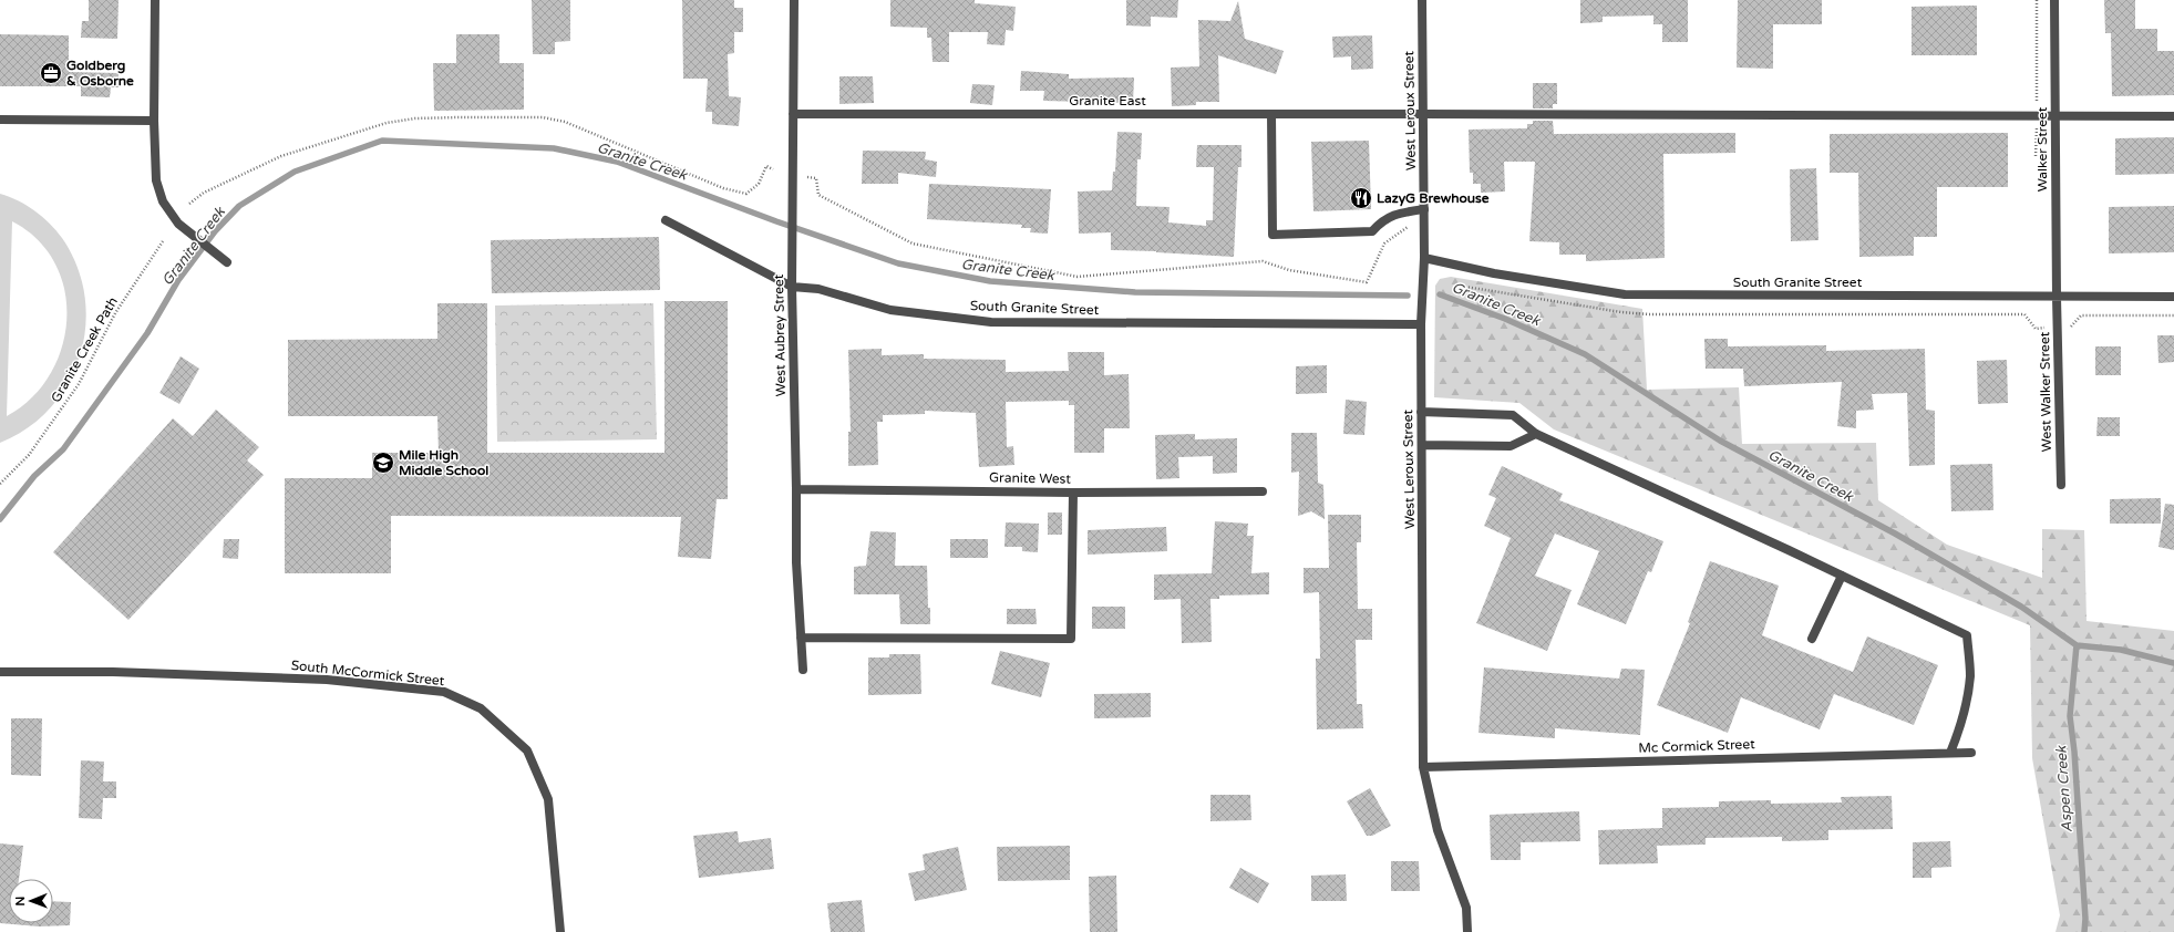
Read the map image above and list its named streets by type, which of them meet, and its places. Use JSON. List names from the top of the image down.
{
  "streets": {
    "street": [
      "Granite East",
      "West Leroux Street",
      "Walker Street",
      "South Granite Street",
      "West Aubrey Street",
      "West Walker Street",
      "Granite West",
      "South McCormick Street",
      "Mc Cormick Street"
    ],
    "path": ["Granite Creek Path"]
  },
  "crossings": [
    ["Granite East", "West Leroux Street"],
    ["Granite East", "Walker Street"],
    ["Granite East", "West Aubrey Street"],
    ["West Leroux Street", "South Granite Street"],
    ["West Leroux Street", "Mc Cormick Street"],
    ["Walker Street", "South Granite Street"],
    ["Walker Street", "West Walker Street"],
    ["South Granite Street", "West Aubrey Street"],
    ["South Granite Street", "West Walker Street"],
    ["West Aubrey Street", "Granite West"]
  ],
  "water": ["Granite Creek", "Aspen Creek"],
  "places": {
    "office": ["Goldberg & Osborne"],
    "restaurant": ["LazyG Brewhouse"],
    "school or university": ["Mile High Middle School"]
  },
  "north": "left"
}
